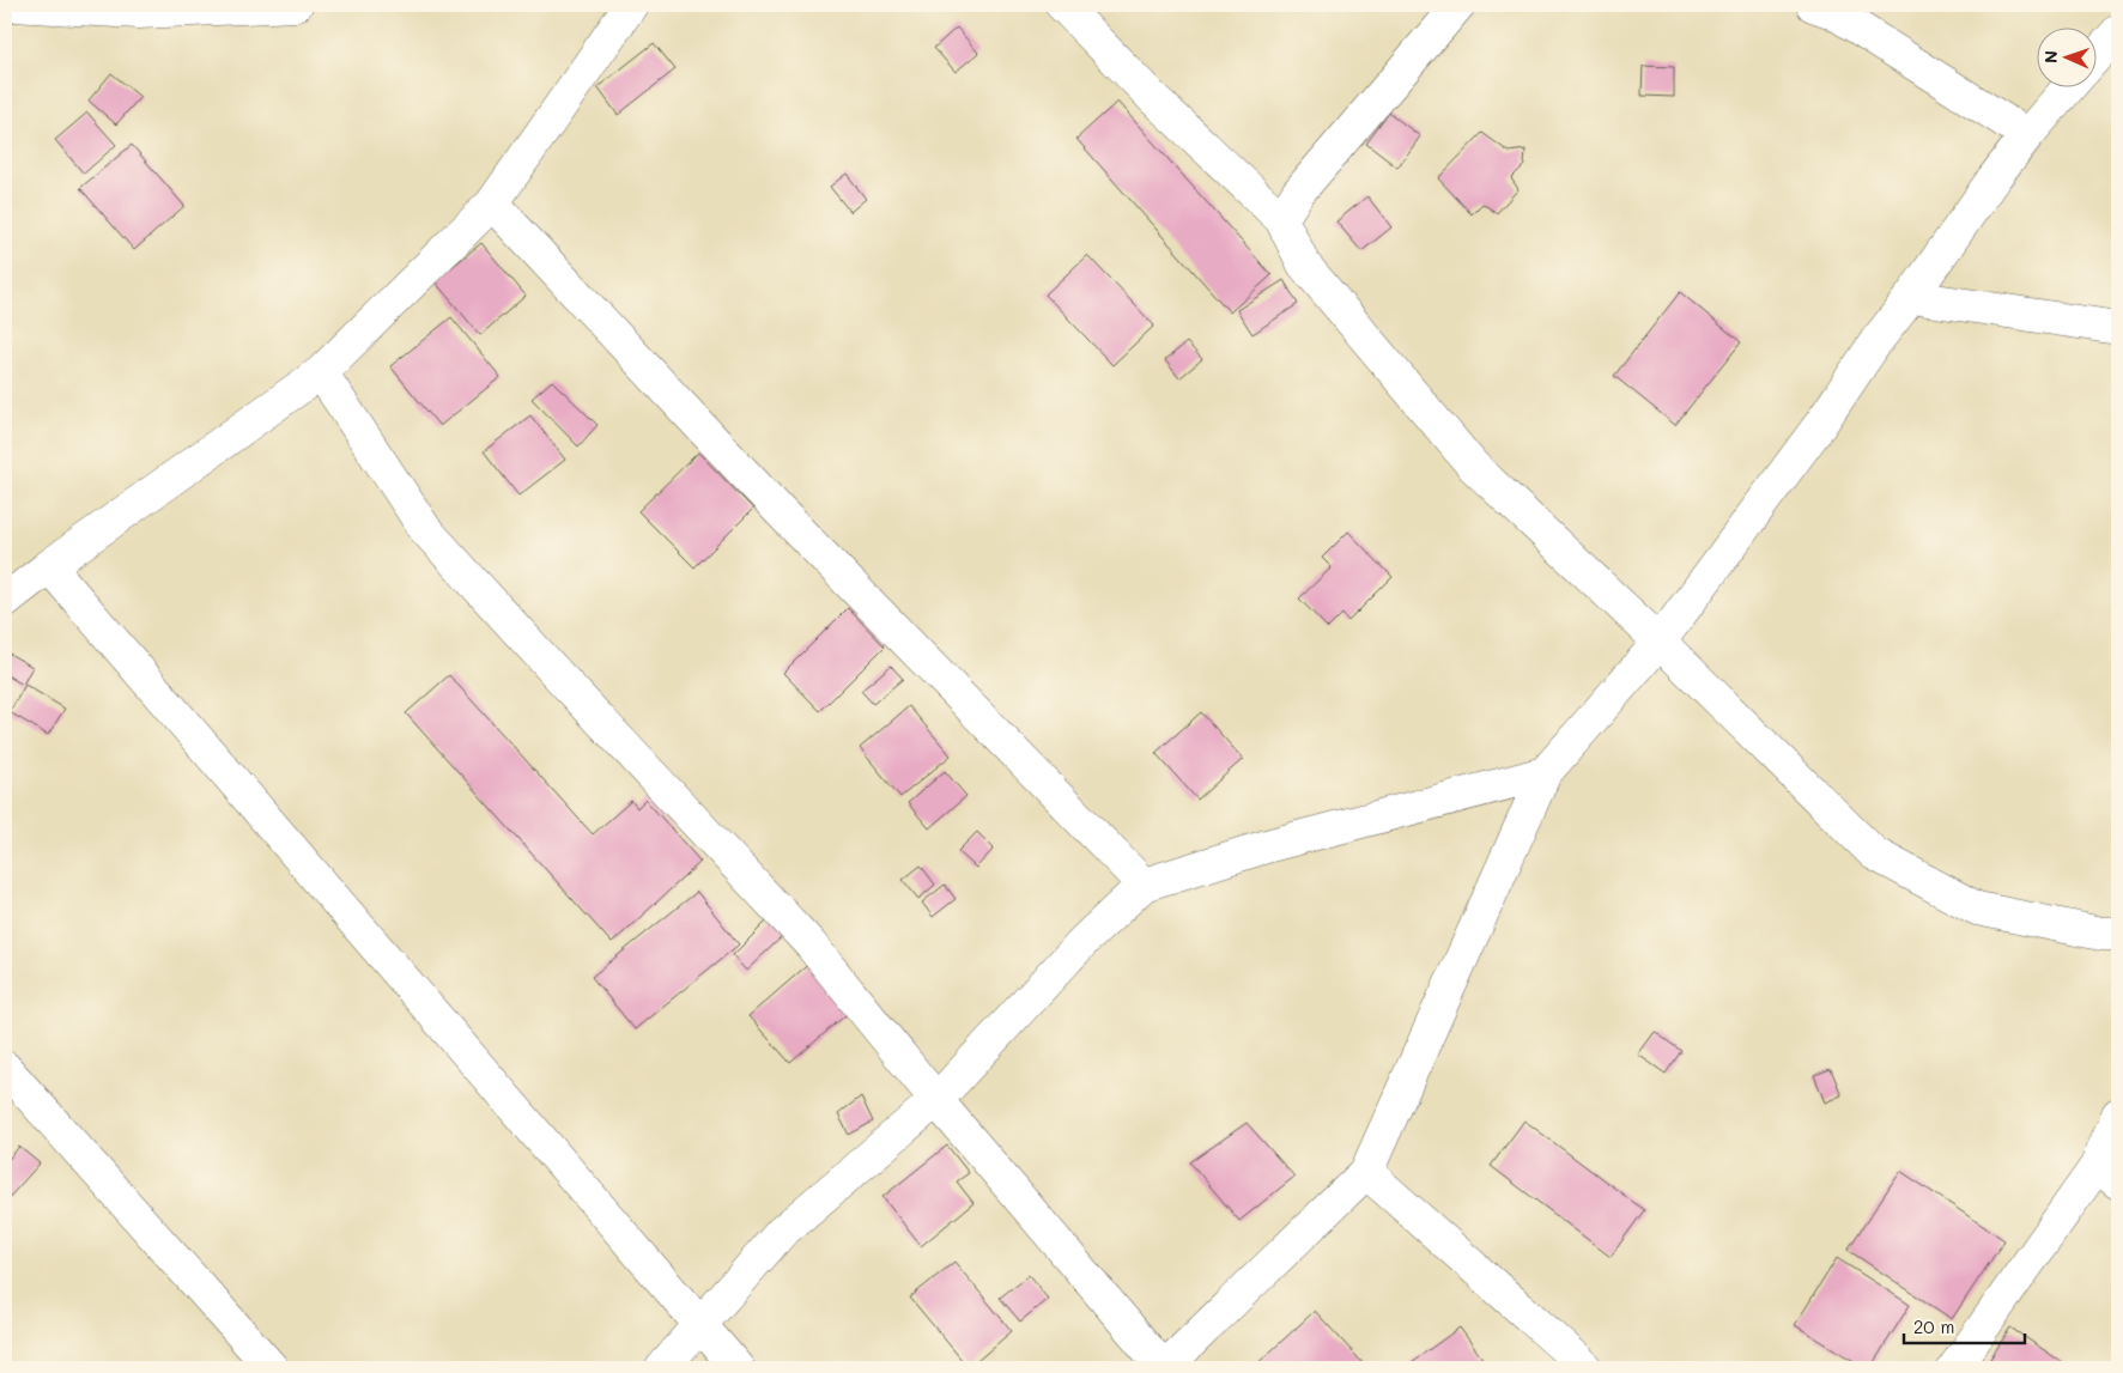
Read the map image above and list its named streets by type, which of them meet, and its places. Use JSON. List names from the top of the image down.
{
  "scale_bar": "20 m",
  "north": "left"
}
